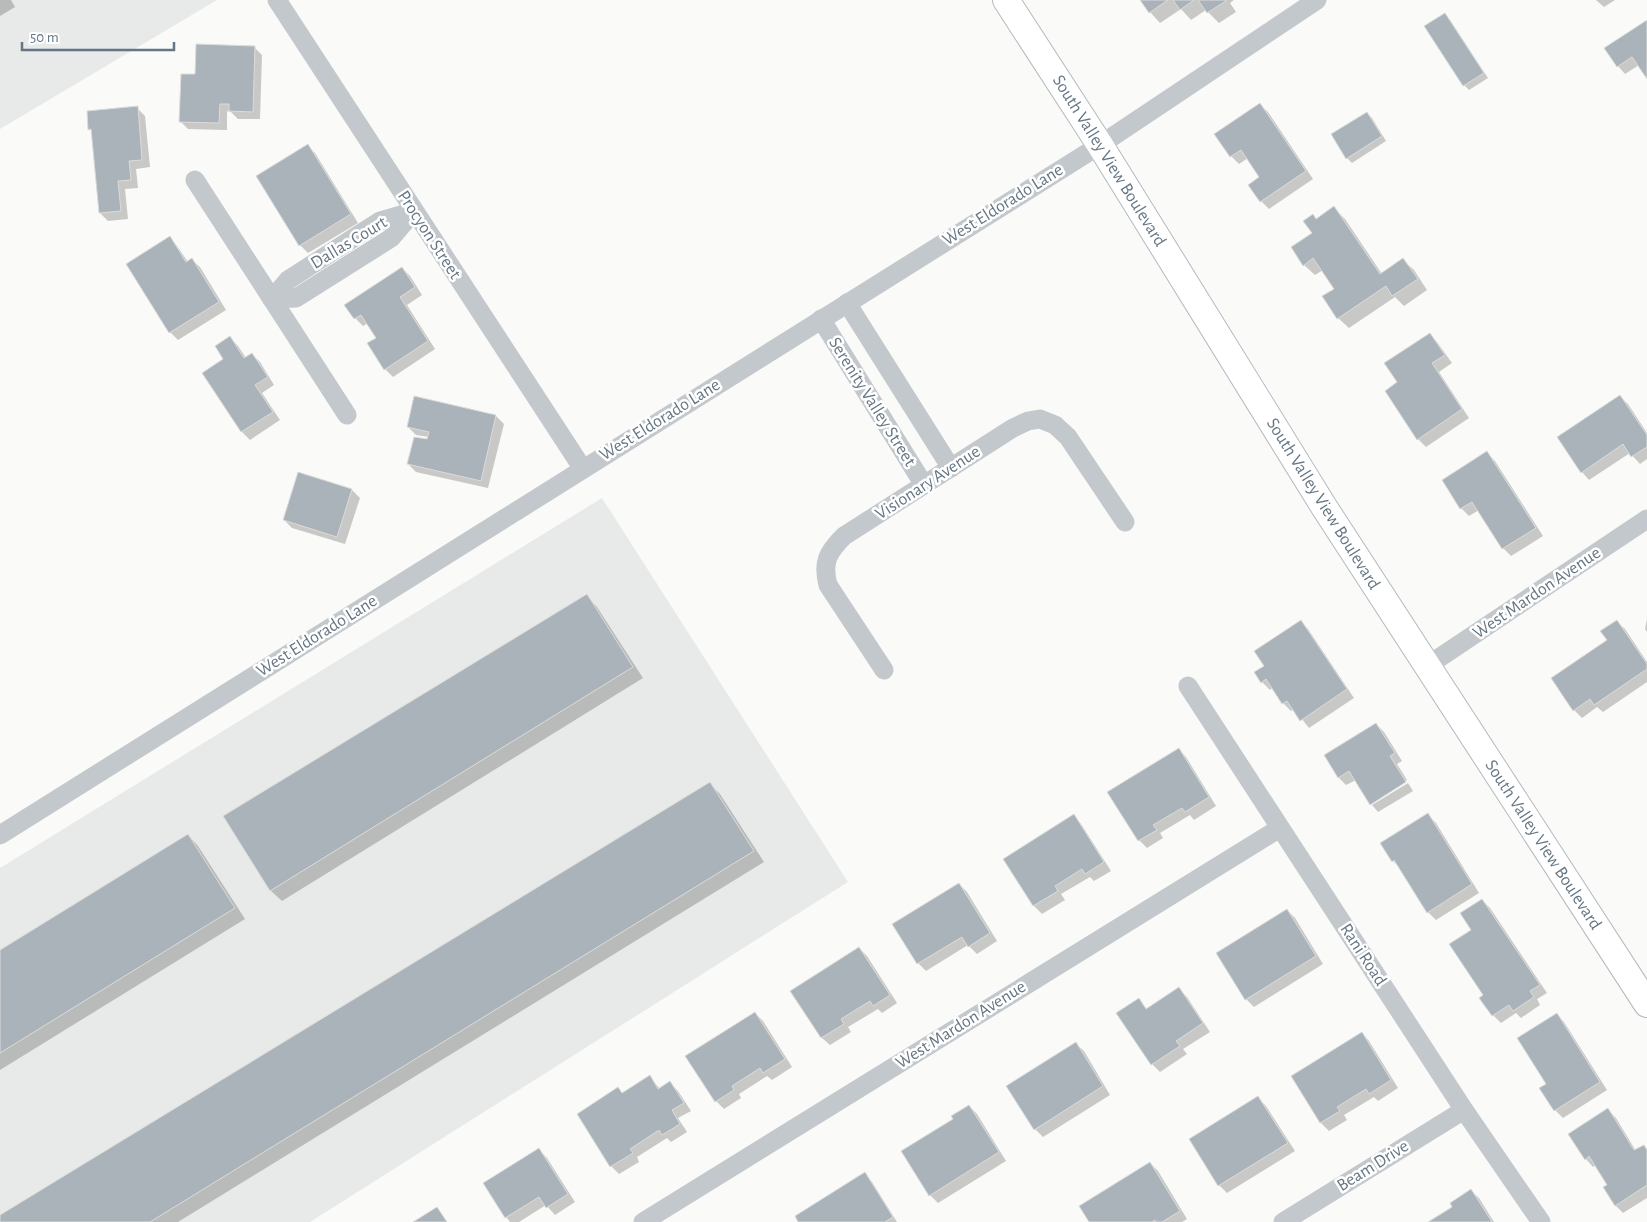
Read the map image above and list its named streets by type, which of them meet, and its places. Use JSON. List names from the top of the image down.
{
  "streets": {
    "main road": ["South Valley View Boulevard"],
    "street": [
      "West Eldorado Lane",
      "Procyon Street",
      "Dallas Court",
      "Serenity Valley Street",
      "Visionary Avenue",
      "West Mardon Avenue",
      "Rani Road",
      "Beam Drive"
    ]
  },
  "crossings": [
    ["South Valley View Boulevard", "West Eldorado Lane"],
    ["South Valley View Boulevard", "West Mardon Avenue"],
    ["West Eldorado Lane", "Procyon Street"],
    ["West Eldorado Lane", "Serenity Valley Street"],
    ["Procyon Street", "Dallas Court"],
    ["Serenity Valley Street", "Visionary Avenue"],
    ["West Mardon Avenue", "Rani Road"],
    ["Rani Road", "Beam Drive"]
  ],
  "scale_bar": "50 m"
}
